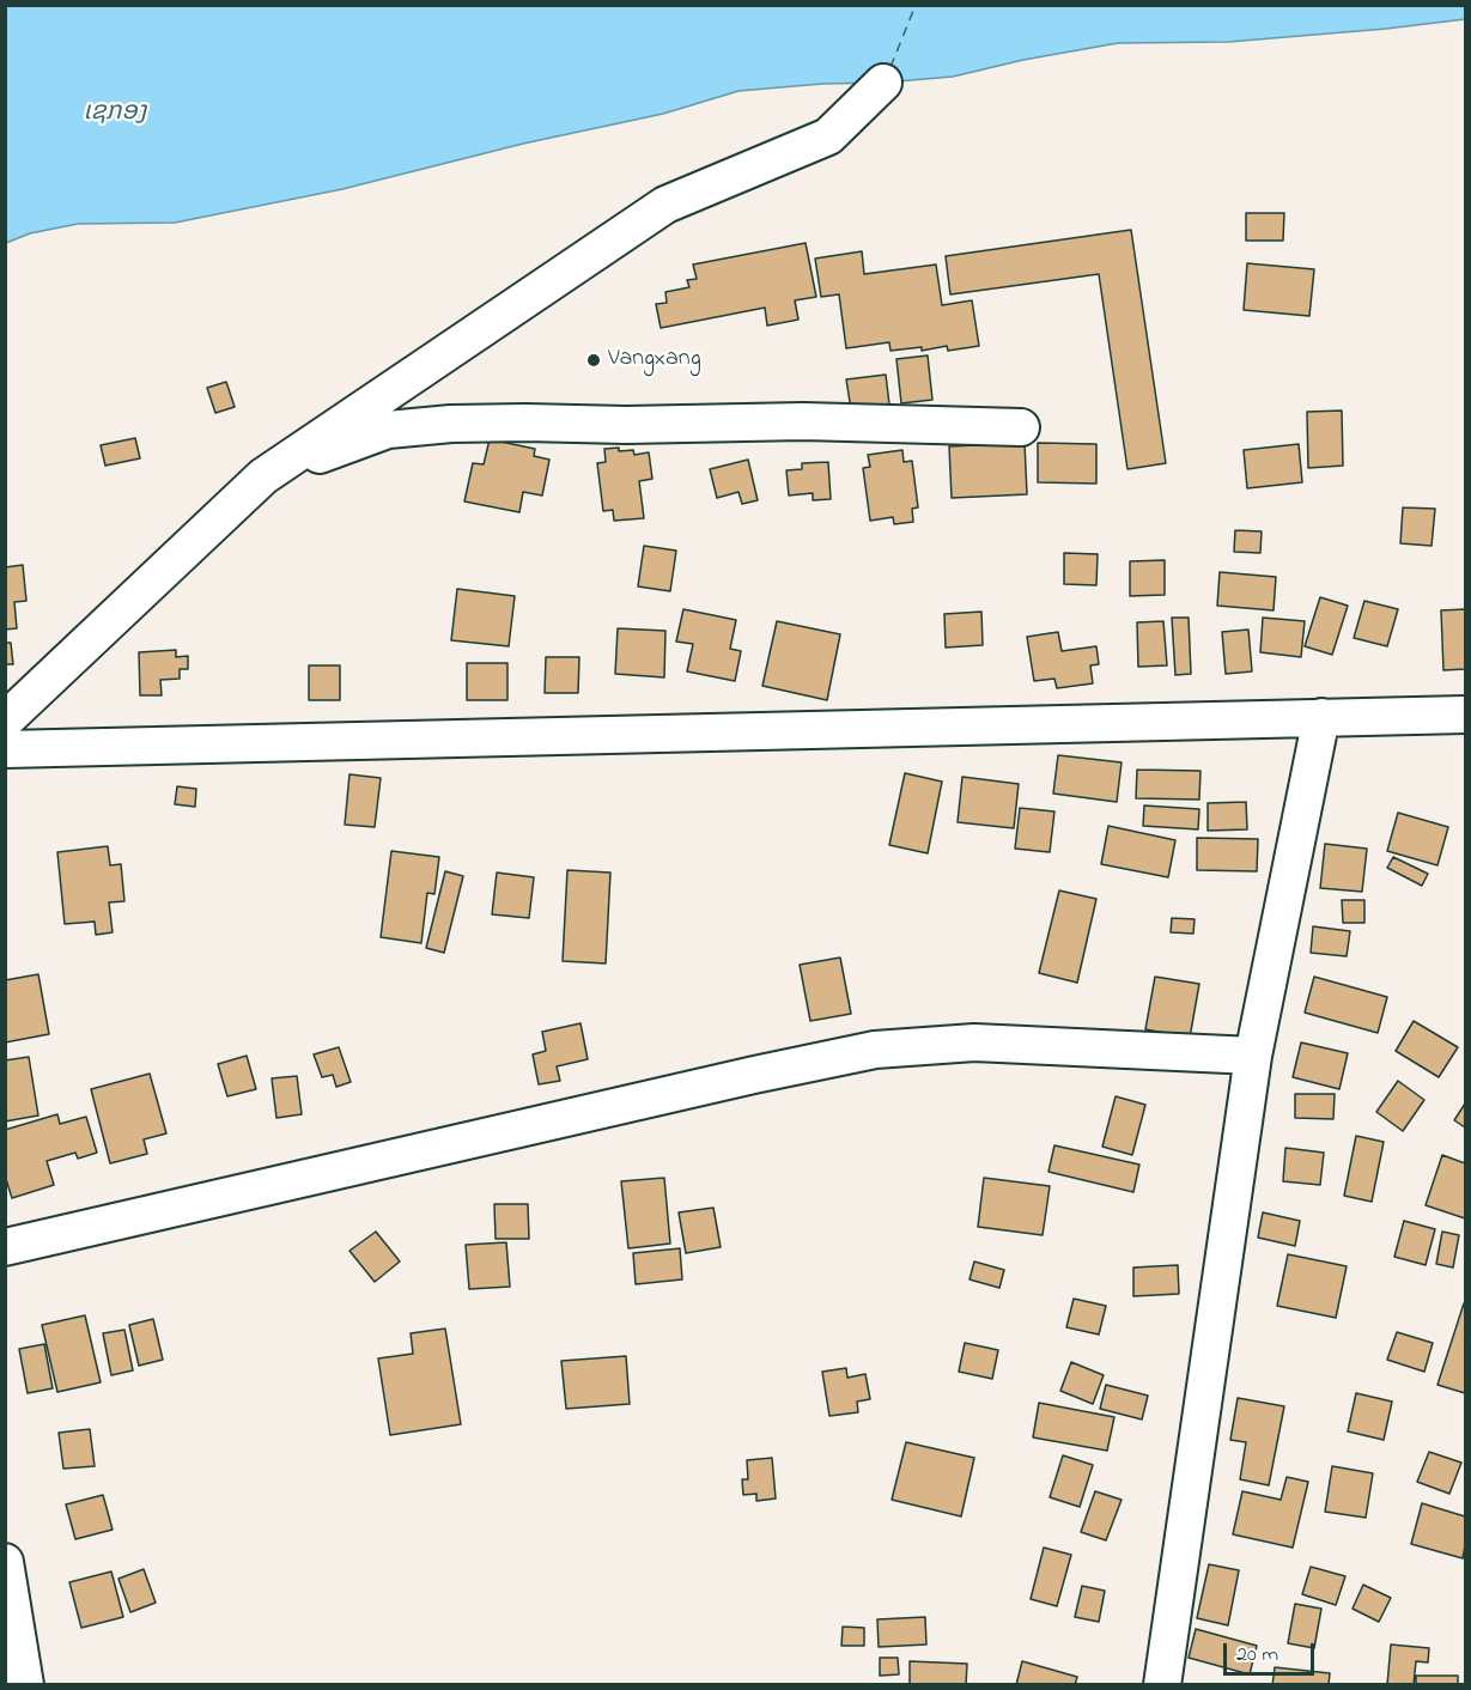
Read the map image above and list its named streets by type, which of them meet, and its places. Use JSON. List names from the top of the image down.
{
  "water": ["ເຊກອງ"],
  "places": ["Vangxang"],
  "scale_bar": "20 m"
}
